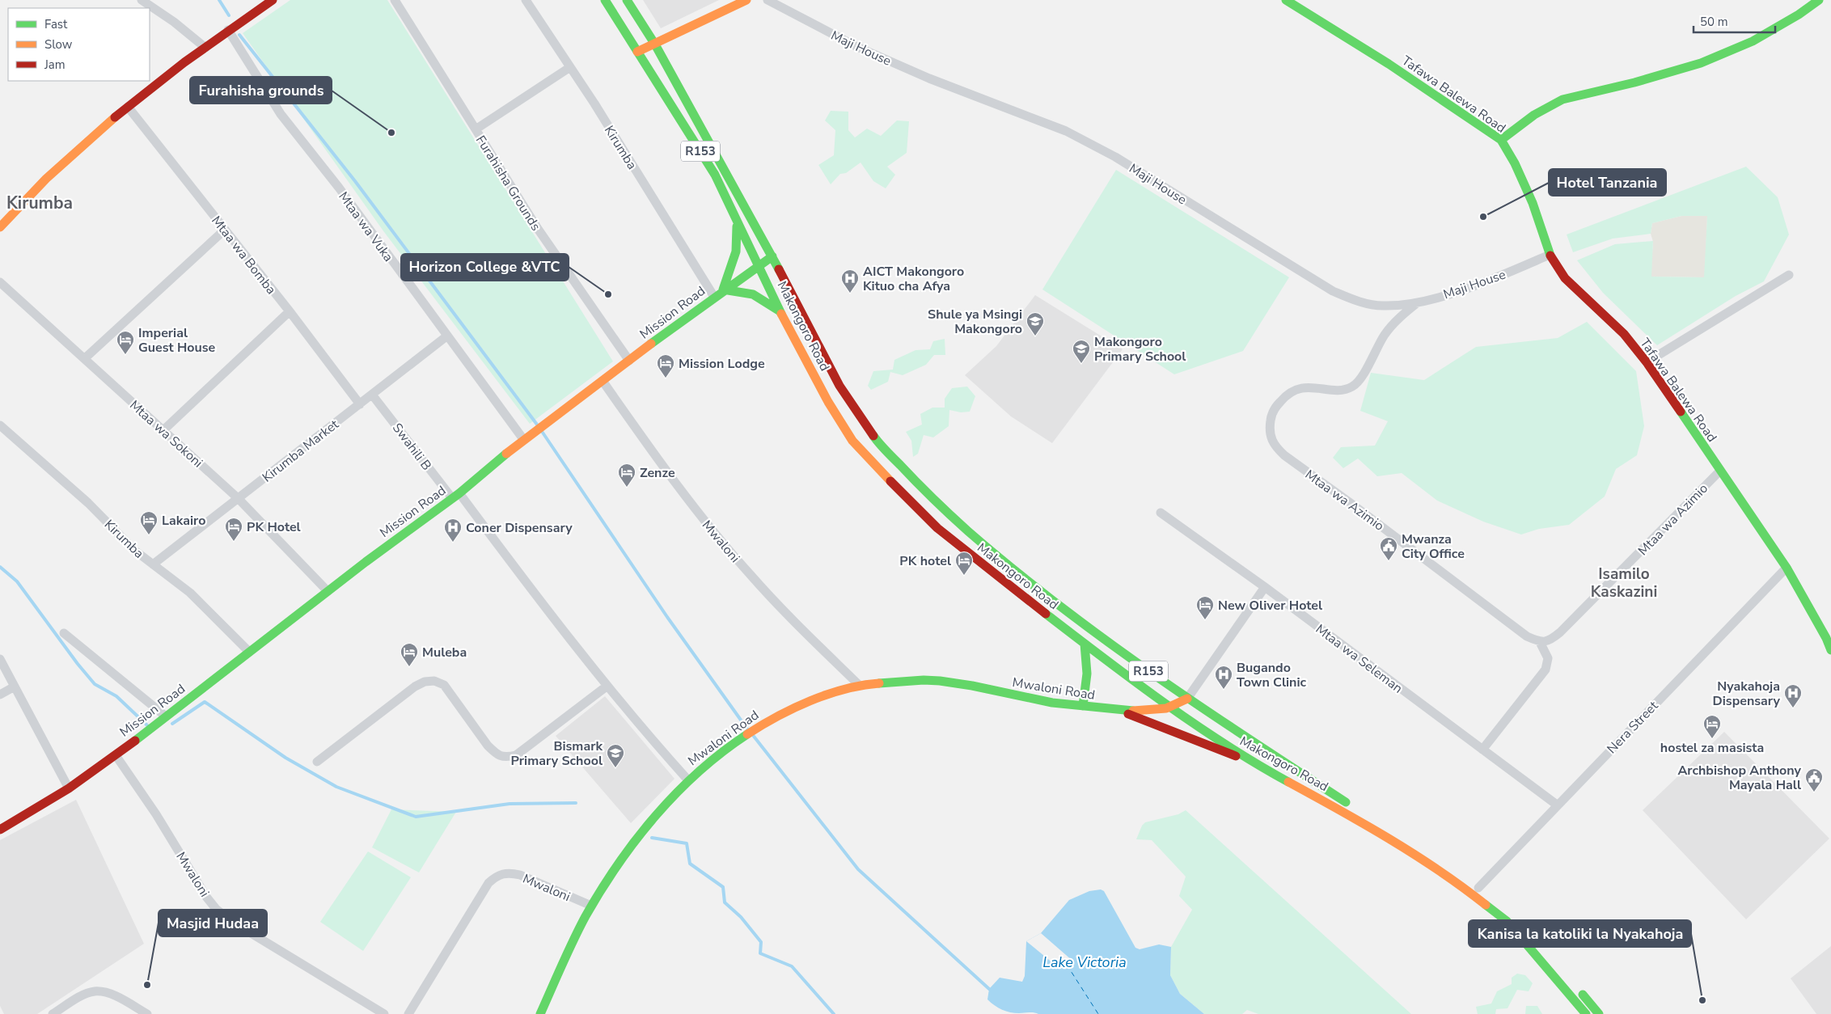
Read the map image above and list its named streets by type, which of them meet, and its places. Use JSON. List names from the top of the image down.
{
  "streets": {
    "main road": [
      "Tafawa Balewa Road",
      "R153",
      "Mission Road",
      "Makongoro Road",
      "Mwaloni Road"
    ],
    "street": [
      "Maji House",
      "Kirumba",
      "Furahisha Grounds",
      "Mtaa wa Vuka",
      "Mtaa wa Bomba",
      "Mtaa wa Sokoni",
      "Swahili B",
      "Kirumba Market",
      "Mtaa wa Azimio",
      "Mwaloni",
      "Mtaa wa Seleman",
      "Nera Street"
    ]
  },
  "crossings": [
    ["Maji House", "Tafawa Balewa Road"],
    ["Maji House", "Mtaa wa Azimio"],
    ["Tafawa Balewa Road", "Mtaa wa Azimio"],
    ["Tafawa Balewa Road", "Nera Street"],
    ["Kirumba", "Mission Road"],
    ["Kirumba", "Kirumba Market"],
    ["Furahisha Grounds", "Mission Road"],
    ["Mtaa wa Vuka", "Mission Road"],
    ["Mtaa wa Vuka", "Kirumba Market"],
    ["Mtaa wa Bomba", "Kirumba Market"],
    ["Mission Road", "Makongoro Road"],
    ["Mission Road", "Mtaa wa Sokoni"],
    ["Mission Road", "Swahili B"],
    ["Mission Road", "Mwaloni"],
    ["Makongoro Road", "Mwaloni Road"],
    ["Makongoro Road", "Nera Street"],
    ["Mtaa wa Sokoni", "Kirumba Market"],
    ["Swahili B", "Kirumba Market"],
    ["Mwaloni", "Mwaloni Road"],
    ["Mtaa wa Seleman", "Nera Street"]
  ],
  "districts": ["Kirumba", "Isamilo Kaskazini"],
  "water": ["Lake Victoria"],
  "places": {
    "other": [
      "Furahisha grounds",
      "Hotel Tanzania",
      "Horizon College &VTC",
      "Masjid Hudaa",
      "Kanisa la katoliki la Nyakahoja"
    ],
    "hospital": [
      "AICT Makongoro Kituo cha Afya",
      "Coner Dispensary",
      "Bugando Town Clinic",
      "Nyakahoja Dispensary"
    ],
    "school or university": ["Shule ya Msingi Makongoro", "Makongoro Primary School", "Bismark Primary School"],
    "hotel": [
      "Imperial Guest House",
      "Mission Lodge",
      "Zenze",
      "Lakairo",
      "PK Hotel",
      "PK hotel",
      "New Oliver Hotel",
      "Muleba",
      "hostel za masista"
    ],
    "public building": ["Mwanza City Office", "Archbishop Anthony Mayala Hall"]
  },
  "legend": ["Fast", "Slow", "Jam"],
  "scale_bar": "50 m"
}
